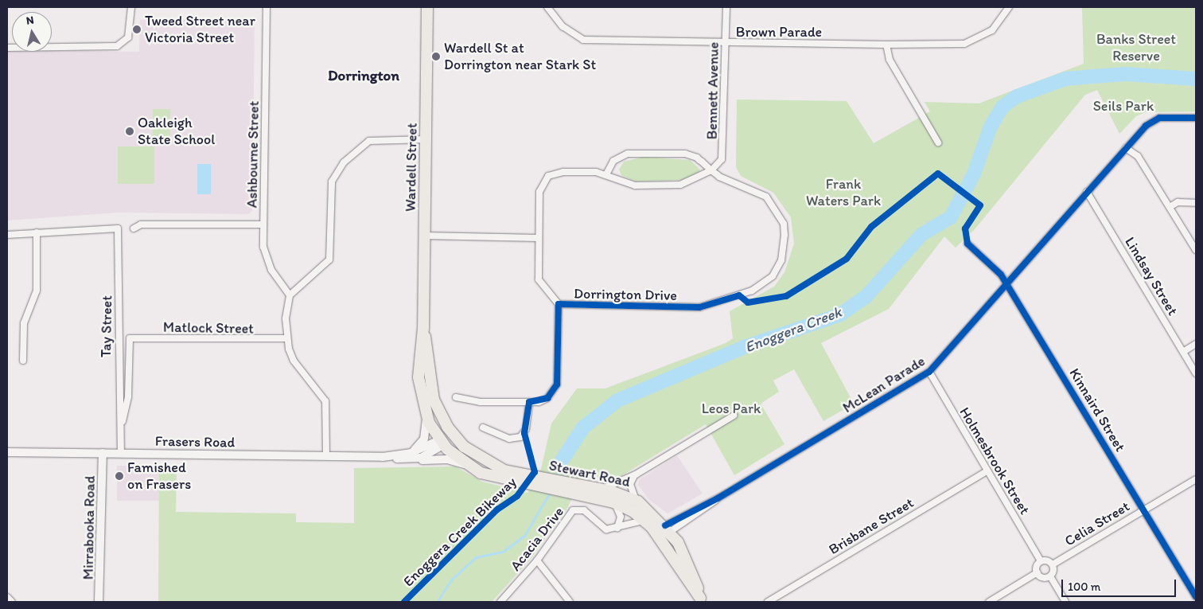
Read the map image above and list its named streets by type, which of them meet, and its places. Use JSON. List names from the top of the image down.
{
  "streets": {
    "highway": ["Wardell Street", "Stewart Road"],
    "street": [
      "Brown Parade",
      "Bennett Avenue",
      "Ashbourne Street",
      "Lindsay Street",
      "Dorrington Drive",
      "Tay Street",
      "Matlock Street",
      "McLean Parade",
      "Kinnaird Street",
      "Frasers Road",
      "Holmesbrook Street",
      "Celia Street",
      "Brisbane Street",
      "Mirrabooka Road",
      "Acacia Drive"
    ],
    "cycle path": ["Enoggera Creek Bikeway"]
  },
  "crossings": [
    ["Brown Parade", "Bennett Avenue"],
    ["Bennett Avenue", "Dorrington Drive"],
    ["Wardell Street", "Frasers Road"],
    ["Wardell Street", "Stewart Road"],
    ["Lindsay Street", "McLean Parade"],
    ["Tay Street", "Matlock Street"],
    ["Tay Street", "Frasers Road"],
    ["McLean Parade", "Kinnaird Street"],
    ["McLean Parade", "Holmesbrook Street"],
    ["McLean Parade", "Stewart Road"],
    ["Kinnaird Street", "Celia Street"],
    ["Frasers Road", "Stewart Road"],
    ["Frasers Road", "Mirrabooka Road"],
    ["Holmesbrook Street", "Brisbane Street"],
    ["Stewart Road", "Acacia Drive"]
  ],
  "districts": ["Dorrington"],
  "water": ["Enoggera Creek"],
  "parks": [
    "Banks Street Reserve",
    "Seils Park",
    "Frank Waters Park",
    "Leos Park"
  ],
  "places": [
    "Tweed Street near Victoria Street",
    "Wardell St at Dorrington near Stark St",
    "Oakleigh State School",
    "Famished on Frasers"
  ],
  "scale_bar": "100 m",
  "north": "top"
}
